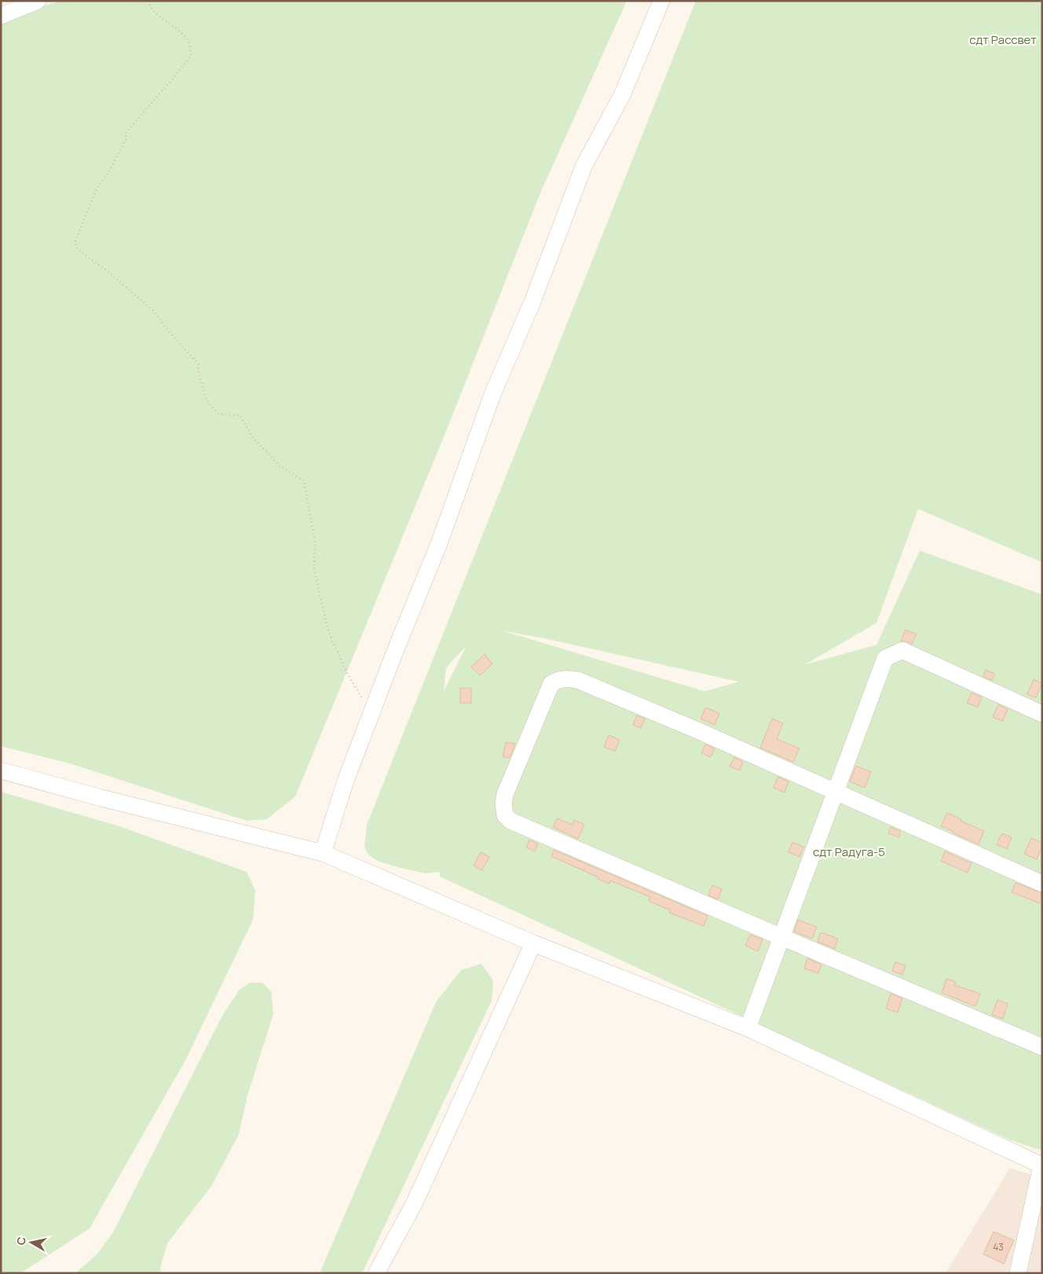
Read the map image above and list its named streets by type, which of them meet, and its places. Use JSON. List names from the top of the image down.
{
  "parks": ["сдт Рассвет", "сдт Радуга-5"],
  "house_numbers": ["43"],
  "north": "left"
}
